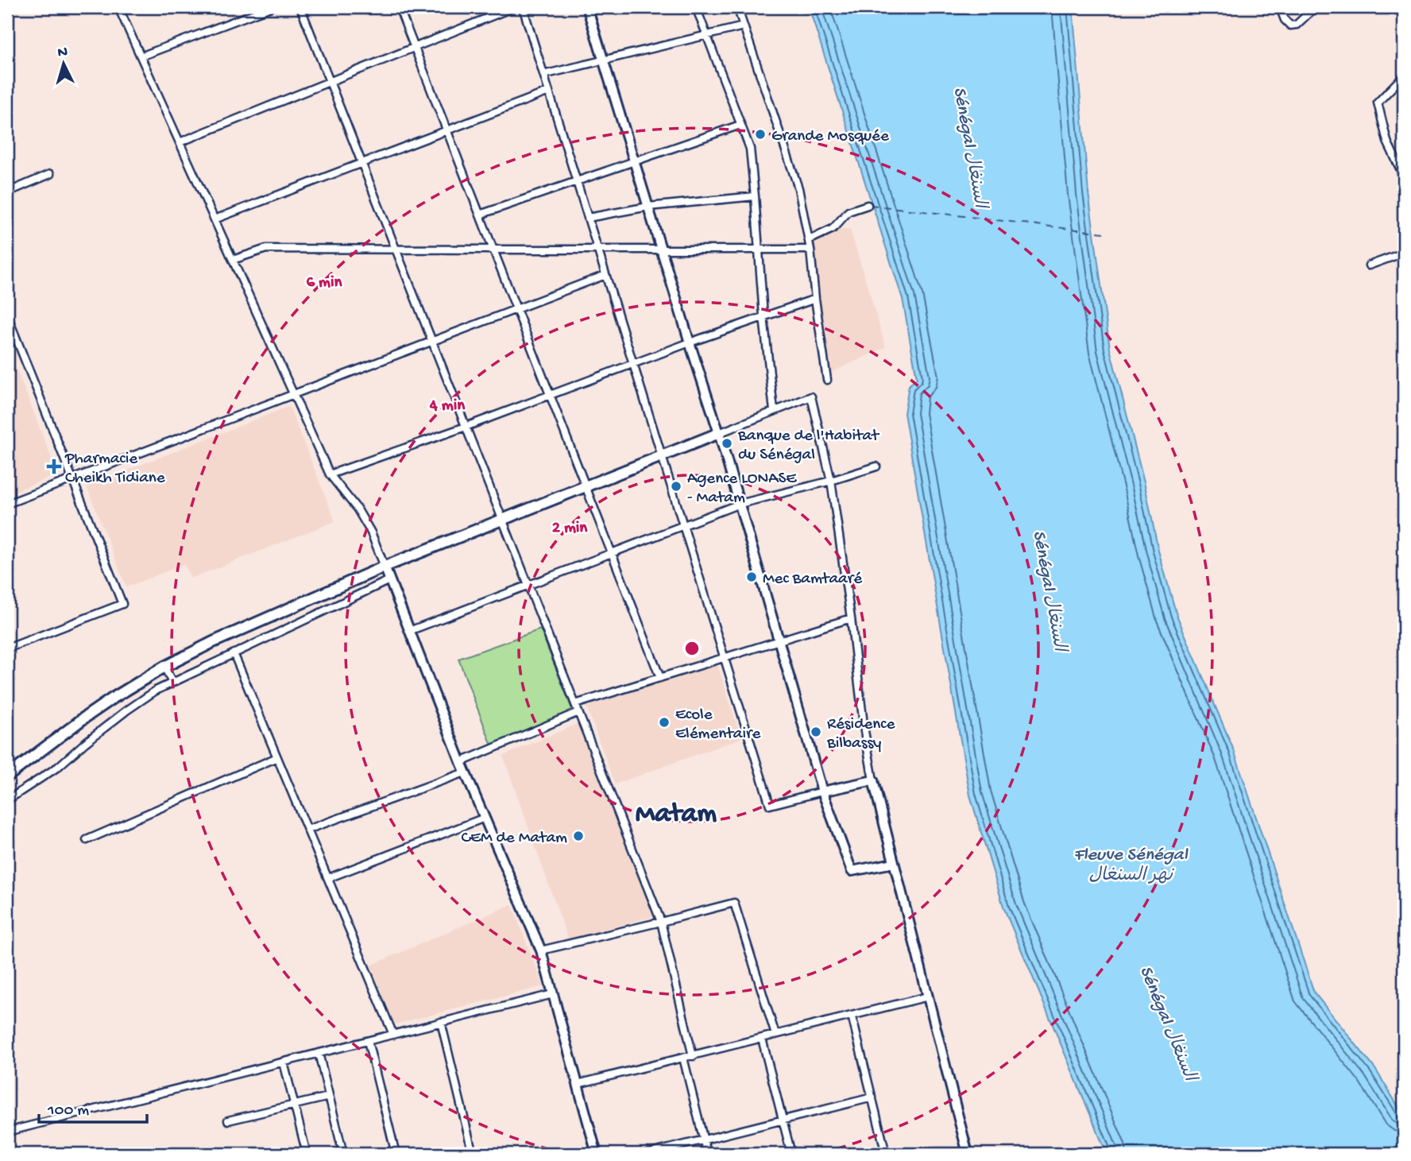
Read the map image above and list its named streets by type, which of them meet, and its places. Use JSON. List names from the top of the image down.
{
  "districts": ["Matam"],
  "water": ["Sénégal السنغال", "Fleuve Sénégal نهر السنغال"],
  "places": {
    "other": [
      "Grande Mosquée",
      "Banque de l'Habitat du Sénégal",
      "Agence LONASE - Matam",
      "Mec Bamtaaré",
      "Ecole Elémentaire",
      "Résidence Bilbassy",
      "CEM de Matam"
    ],
    "health": ["Pharmacie Cheikh Tidiane"]
  },
  "scale_bar": "100 m",
  "north": "top",
  "rings": ["6 min", "4 min", "2 min"]
}
